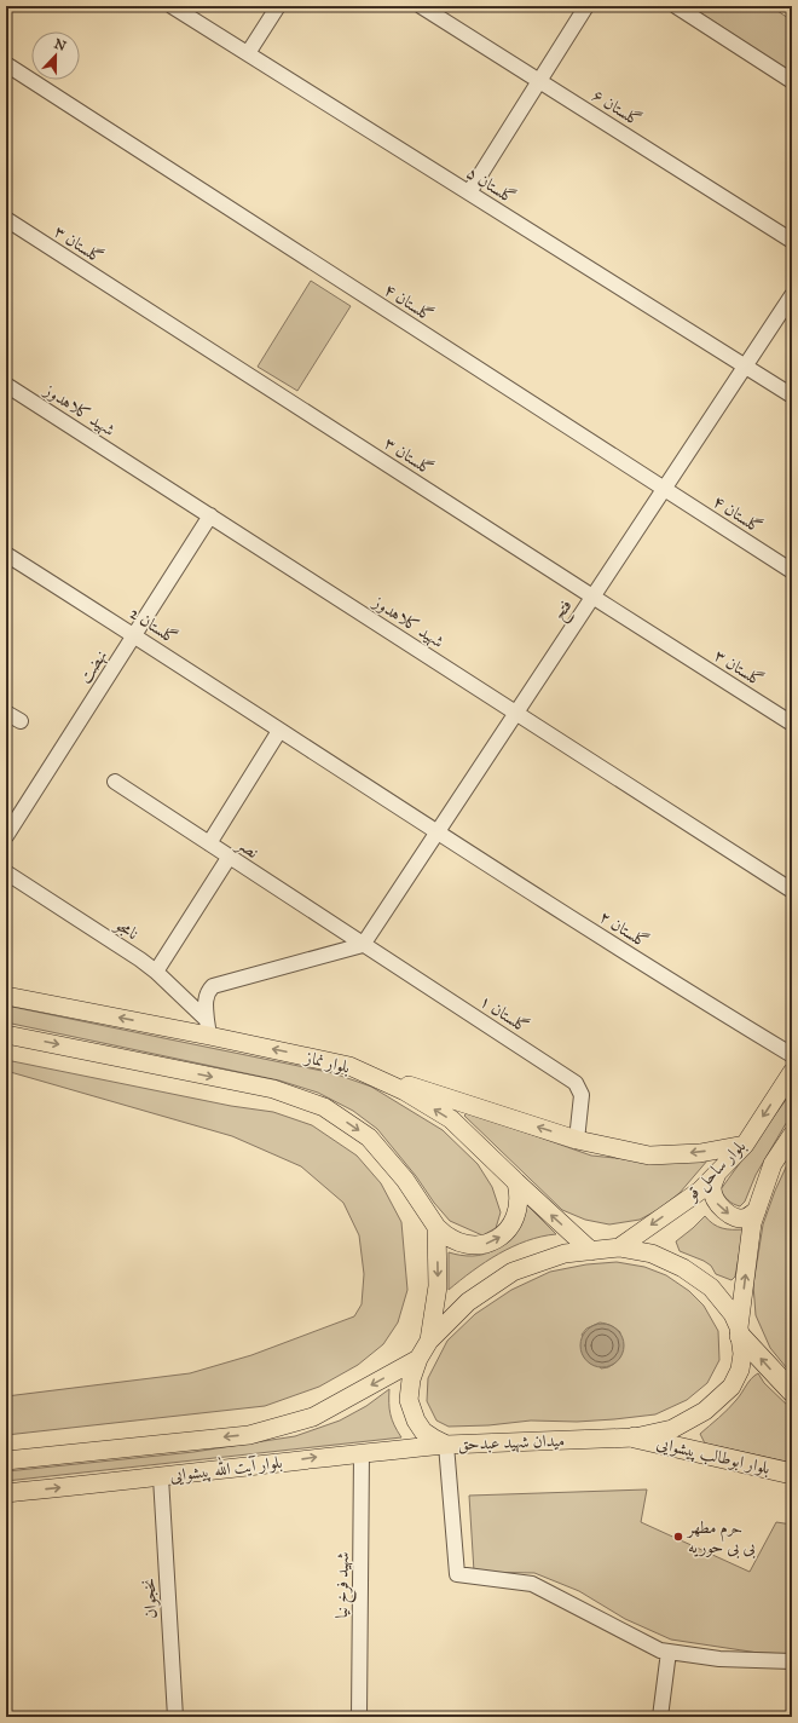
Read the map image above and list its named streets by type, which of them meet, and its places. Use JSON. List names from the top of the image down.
{
  "streets": {
    "highway": ["بلوار ابوطالب پیشوایی"],
    "main road": [
      "بلوار نماز",
      "بلوار ساحل قو",
      "میدان شهید عبدحق",
      "بلوار آیت الله پیشوایی"
    ],
    "street": [
      "گلستان ۶",
      "گلستان ۵",
      "گلستان ۳",
      "گلستان ۴",
      "شهید کلاهدوز",
      "فتح",
      "گلستان 2",
      "نهضت",
      "نصر",
      "نامجو",
      "گلستان ۲",
      "گلستان ۱",
      "شهید فرخ نیا",
      "نخجوان"
    ]
  },
  "crossings": [
    ["گلستان ۵", "فتح"],
    ["گلستان ۳", "فتح"],
    ["گلستان ۴", "فتح"],
    ["شهید کلاهدوز", "فتح"],
    ["شهید کلاهدوز", "نهضت"],
    ["فتح", "گلستان 2"],
    ["فتح", "نصر"],
    ["فتح", "گلستان ۲"],
    ["فتح", "گلستان ۱"],
    ["گلستان 2", "نهضت"],
    ["گلستان 2", "گلستان ۲"],
    ["نصر", "گلستان ۱"],
    ["نامجو", "بلوار نماز"],
    ["بلوار نماز", "میدان شهید عبدحق"],
    ["بلوار ساحل قو", "میدان شهید عبدحق"],
    ["میدان شهید عبدحق", "بلوار ابوطالب پیشوایی"],
    ["میدان شهید عبدحق", "بلوار آیت الله پیشوایی"],
    ["بلوار آیت الله پیشوایی", "شهید فرخ نیا"],
    ["بلوار آیت الله پیشوایی", "نخجوان"]
  ],
  "one_way": ["بلوار ساحل قو"],
  "places": ["حرم مطهر بی بی حوریه"],
  "north": "top"
}
